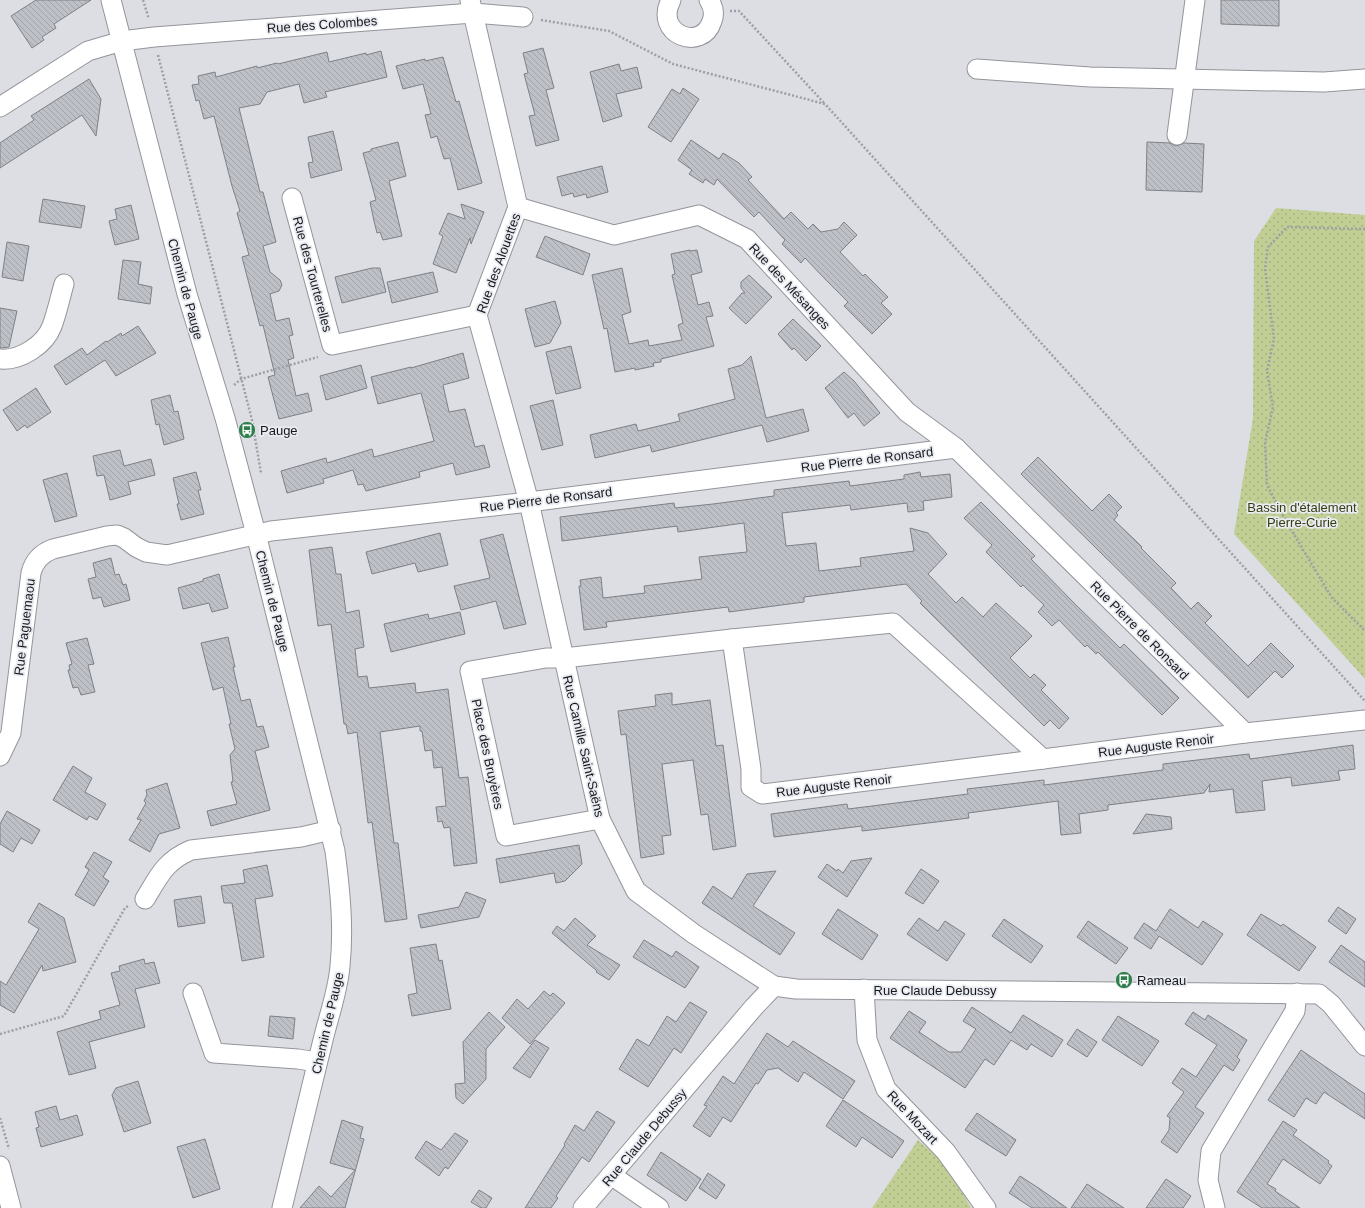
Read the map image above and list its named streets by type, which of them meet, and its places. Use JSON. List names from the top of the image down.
{
  "streets": {
    "street": [
      "Rue des Colombes",
      "Rue des Alouettes",
      "Rue des Tourterelles",
      "Rue des Mésanges",
      "Chemin de Pauge",
      "Rue Pierre de Ronsard",
      "Rue Paguemaou",
      "Rue Auguste Renoir",
      "Rue Camille Saint-Saëns",
      "Place des Bruyères",
      "Rue Claude Debussy",
      "Rue Mozart"
    ]
  },
  "crossings": [
    ["Rue des Colombes", "Rue des Alouettes"],
    ["Rue des Colombes", "Chemin de Pauge"],
    ["Rue des Alouettes", "Rue des Tourterelles"],
    ["Rue des Alouettes", "Rue des Mésanges"],
    ["Rue des Alouettes", "Rue Pierre de Ronsard"],
    ["Rue des Alouettes", "Rue Camille Saint-Saëns"],
    ["Rue des Mésanges", "Rue Pierre de Ronsard"],
    ["Chemin de Pauge", "Rue Pierre de Ronsard"],
    ["Chemin de Pauge", "Rue Paguemaou"],
    ["Rue Pierre de Ronsard", "Rue Paguemaou"],
    ["Rue Pierre de Ronsard", "Rue Auguste Renoir"],
    ["Rue Pierre de Ronsard", "Rue Camille Saint-Saëns"],
    ["Rue Camille Saint-Saëns", "Place des Bruyères"],
    ["Rue Camille Saint-Saëns", "Rue Claude Debussy"],
    ["Rue Claude Debussy", "Rue Mozart"]
  ],
  "parks": ["Bassin d'étalement Pierre-Curie"],
  "places": {
    "bus stop": ["Pauge", "Rameau"]
  }
}
